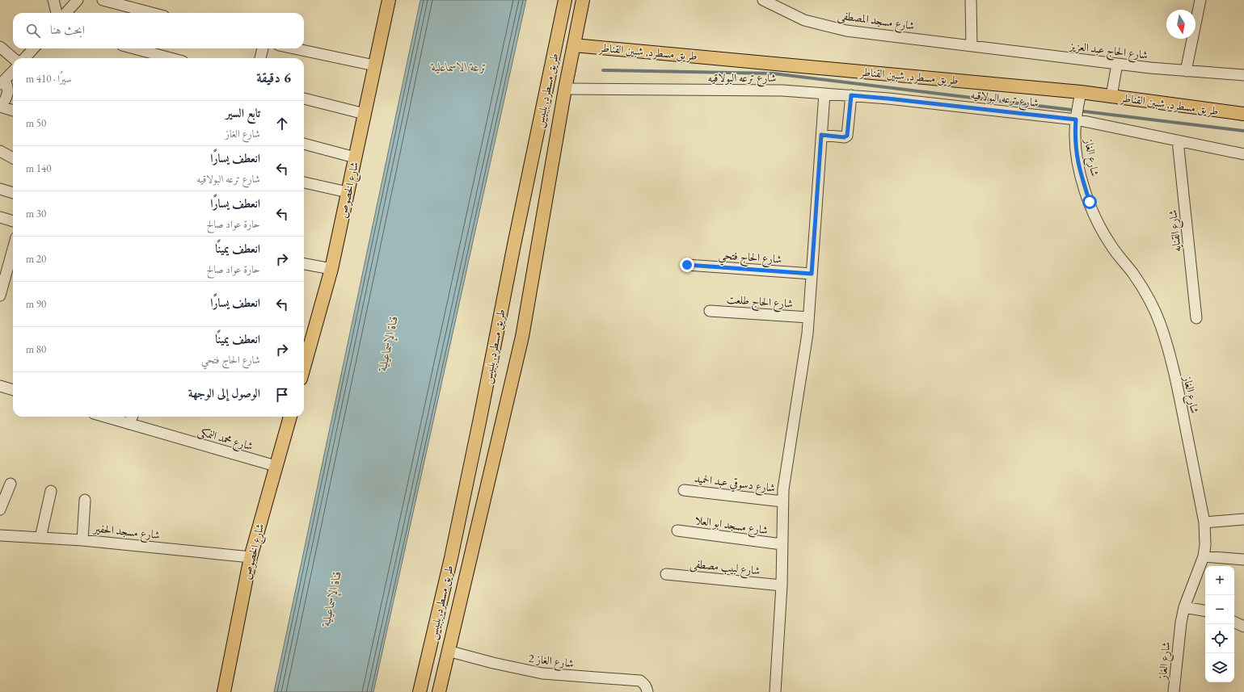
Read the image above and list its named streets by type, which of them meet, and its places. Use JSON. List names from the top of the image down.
{
  "streets": {
    "main road": ["طريق مسطرد, شبين القناطر", "طريق مسطرد, بلبيس", "شارع الخصوص"],
    "street": [
      "شارع مسجد المصطفى",
      "شارع الحاج عبد العزيز",
      "شارع ترعه البولاقيه",
      "شارع الغاز",
      "شارع القنايه",
      "شارع الحاج فتحي",
      "شارع الحاج طلعت",
      "شارع محمد النمكى",
      "شارع دسوقي عبد الحميد",
      "شارع مسجد ابو العلا",
      "شارع مسجد الحفير",
      "شارع لبيب مصطفى",
      "شارع الغاز 2"
    ]
  },
  "crossings": [
    ["شارع مسجد المصطفى", "شارع الحاج عبد العزيز"],
    ["طريق مسطرد, شبين القناطر", "طريق مسطرد, بلبيس"],
    ["طريق مسطرد, شبين القناطر", "شارع الغاز"],
    ["شارع ترعه البولاقيه", "طريق مسطرد, بلبيس"],
    ["شارع ترعه البولاقيه", "شارع الغاز"],
    ["شارع ترعه البولاقيه", "شارع القنايه"],
    ["طريق مسطرد, بلبيس", "شارع الغاز 2"],
    ["شارع الخصوص", "شارع محمد النمكى"],
    ["شارع الخصوص", "شارع مسجد الحفير"]
  ],
  "water": ["ترعة الاسماعلية", "قناة الإسماعيلية"],
  "north": "bottom",
  "page": {
    "search": "ابحث هنا",
    "heading": ["6 دقيقة", "سيرًا · 410 m"],
    "list": [
      ["تابع السير", "شارع الغاز", "50 m"],
      ["انعطف يسارًا", "شارع ترعه البولاقيه", "140 m"],
      ["انعطف يسارًا", "حارة عواد صالح", "30 m"],
      ["انعطف يمينًا", "حارة عواد صالح", "20 m"],
      ["انعطف يسارًا", "90 m"],
      ["انعطف يمينًا", "شارع الحاج فتحي", "80 m"],
      "الوصول إلى الوجهة"
    ],
    "map_buttons": ["+", "−"]
  }
}
